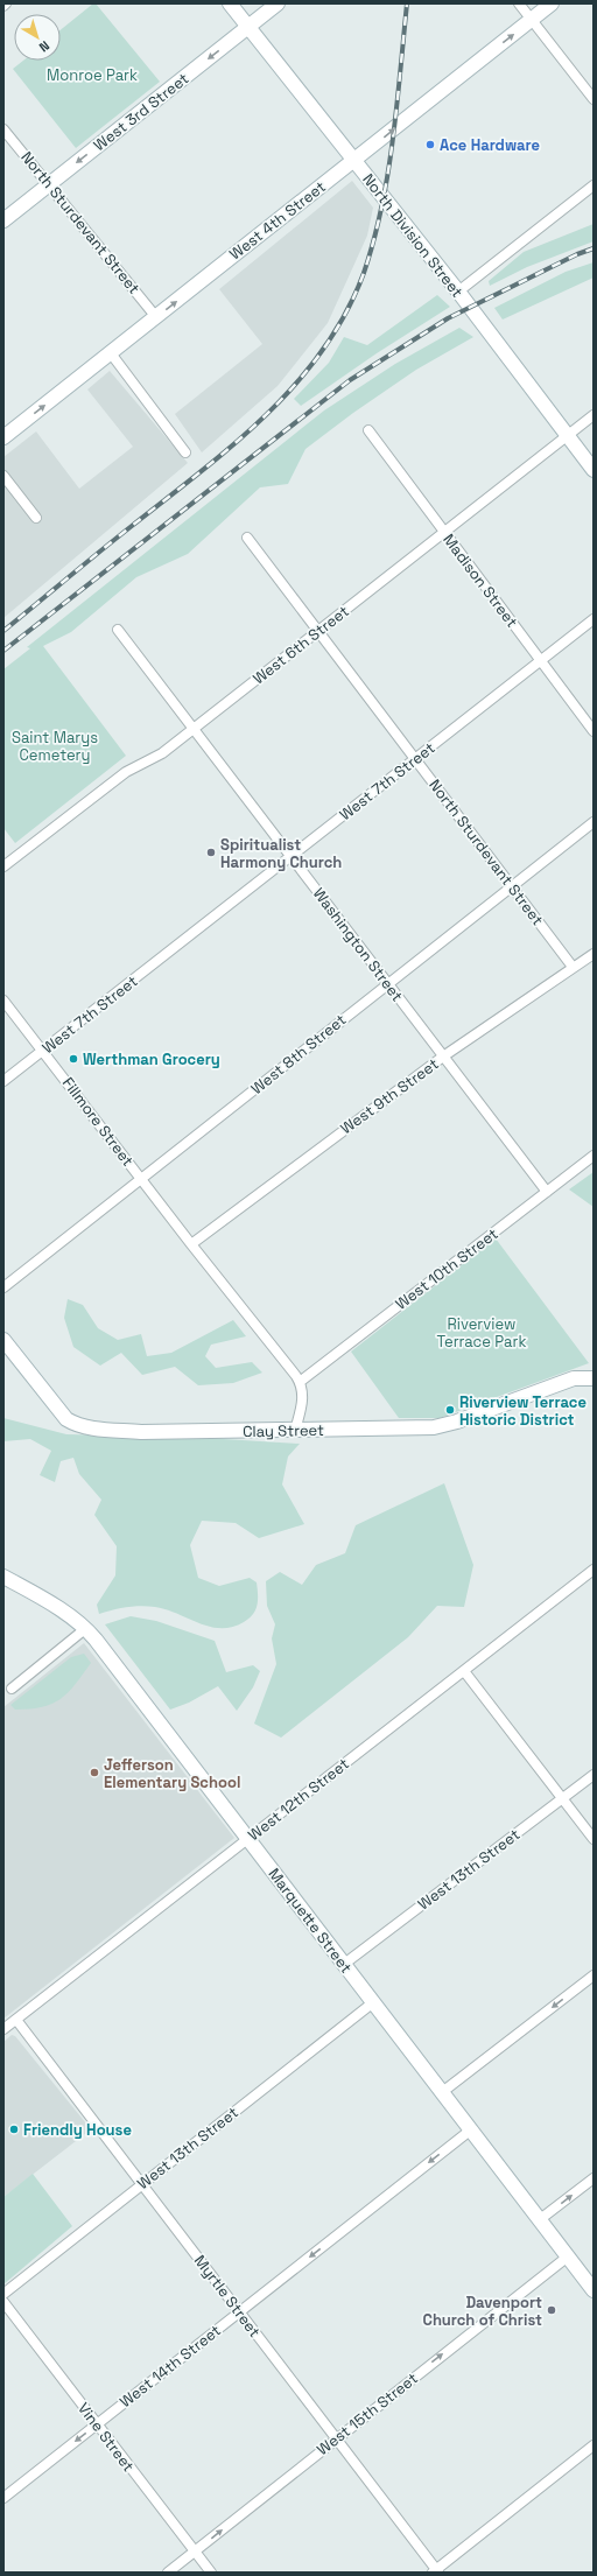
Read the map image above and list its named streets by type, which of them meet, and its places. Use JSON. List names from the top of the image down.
{
  "streets": {
    "main road": [
      "West 3rd Street",
      "West 4th Street",
      "North Division Street",
      "Clay Street",
      "Marquette Street"
    ],
    "street": [
      "North Sturdevant Street",
      "Madison Street",
      "West 6th Street",
      "West 7th Street",
      "Washington Street",
      "West 8th Street",
      "West 9th Street",
      "Fillmore Street",
      "West 10th Street",
      "West 12th Street",
      "West 13th Street",
      "Myrtle Street",
      "West 14th Street",
      "West 15th Street",
      "Vine Street"
    ]
  },
  "crossings": [
    ["West 3rd Street", "North Sturdevant Street"],
    ["West 3rd Street", "North Division Street"],
    ["West 4th Street", "North Sturdevant Street"],
    ["West 4th Street", "North Division Street"],
    ["North Sturdevant Street", "West 6th Street"],
    ["North Sturdevant Street", "West 7th Street"],
    ["North Sturdevant Street", "West 8th Street"],
    ["North Sturdevant Street", "West 9th Street"],
    ["North Division Street", "West 6th Street"],
    ["Madison Street", "West 6th Street"],
    ["Madison Street", "West 7th Street"],
    ["West 6th Street", "Washington Street"],
    ["West 7th Street", "Washington Street"],
    ["West 7th Street", "Fillmore Street"],
    ["Washington Street", "West 8th Street"],
    ["Washington Street", "West 9th Street"],
    ["Washington Street", "West 10th Street"],
    ["West 8th Street", "Fillmore Street"],
    ["West 9th Street", "Fillmore Street"],
    ["Fillmore Street", "West 10th Street"],
    ["West 12th Street", "Marquette Street"],
    ["West 12th Street", "Myrtle Street"],
    ["West 13th Street", "Marquette Street"],
    ["West 13th Street", "Myrtle Street"],
    ["Marquette Street", "West 14th Street"],
    ["Marquette Street", "West 15th Street"],
    ["Myrtle Street", "West 14th Street"],
    ["Myrtle Street", "West 15th Street"],
    ["West 14th Street", "Vine Street"],
    ["West 15th Street", "Vine Street"]
  ],
  "one_way": [
    "West 3rd Street",
    "West 4th Street",
    "West 14th Street",
    "West 15th Street"
  ],
  "parks": ["Monroe Park", "Saint Marys Cemetery", "Riverview Terrace Park"],
  "places": [
    "Ace Hardware",
    "Spiritualist Harmony Church",
    "Werthman Grocery",
    "Riverview Terrace Historic District",
    "Jefferson Elementary School",
    "Friendly House",
    "Davenport Church of Christ"
  ],
  "north": "bottom right"
}
